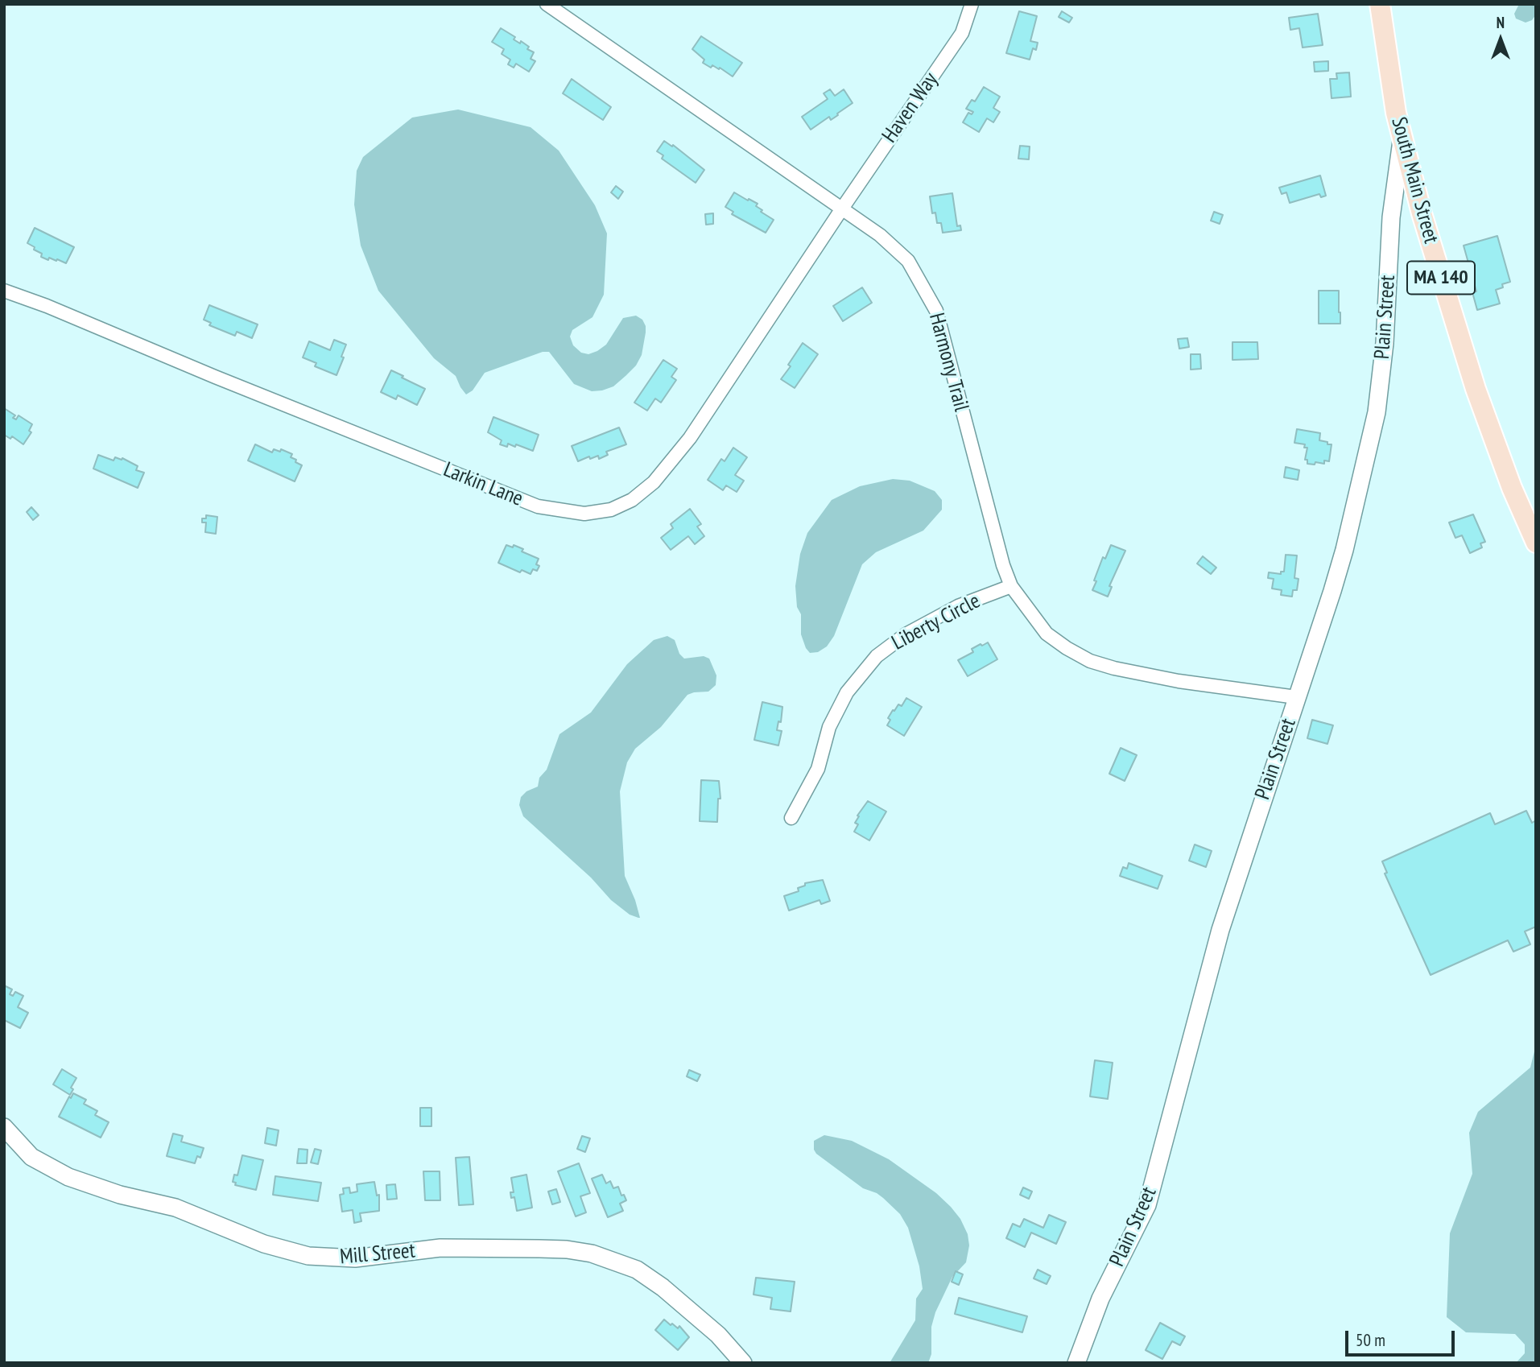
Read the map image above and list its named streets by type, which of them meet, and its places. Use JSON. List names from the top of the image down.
{
  "streets": {
    "main road": ["South Main Street", "MA 140"],
    "street": [
      "Haven Way",
      "Plain Street",
      "Harmony Trail",
      "Larkin Lane",
      "Liberty Circle",
      "Mill Street"
    ]
  },
  "crossings": [
    ["Haven Way", "Harmony Trail"],
    ["Haven Way", "Larkin Lane"],
    ["South Main Street", "Plain Street"],
    ["Plain Street", "Harmony Trail"],
    ["Harmony Trail", "Larkin Lane"],
    ["Harmony Trail", "Liberty Circle"]
  ],
  "scale_bar": "50 m",
  "north": "top"
}
